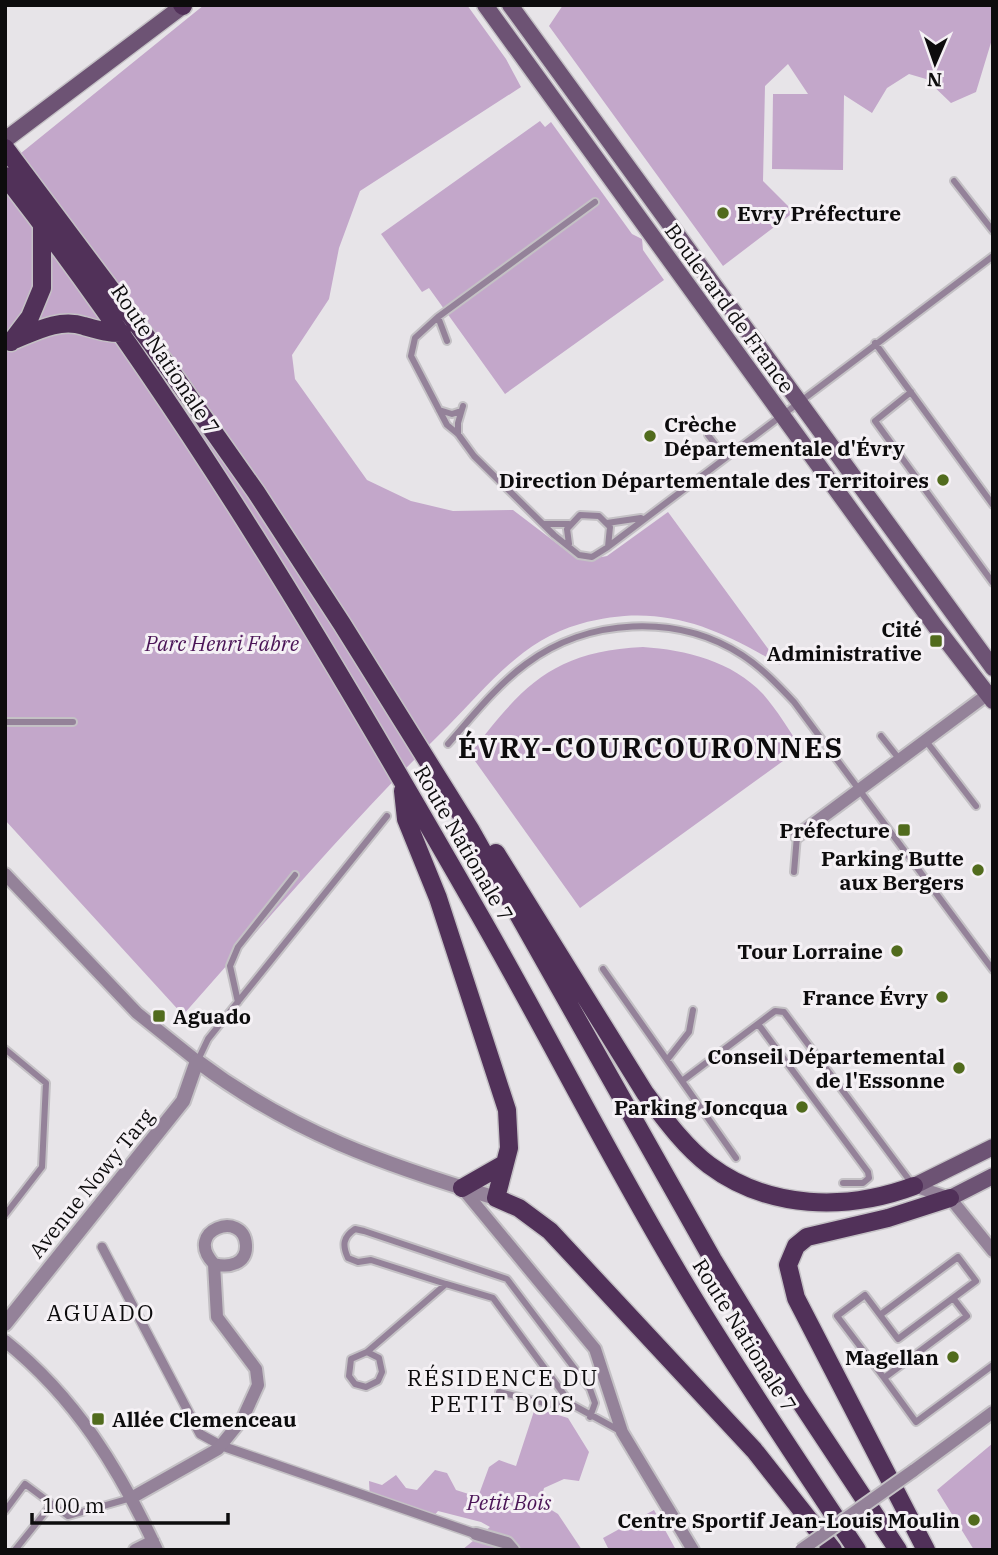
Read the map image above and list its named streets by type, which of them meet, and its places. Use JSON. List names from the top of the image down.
{
  "streets": {
    "main road": ["Boulevard de France", "Route Nationale 7"],
    "street": ["Avenue Nowy Targ"]
  },
  "districts": ["ÉVRY-COURCOURONNES", "AGUADO", "RÉSIDENCE DU PETIT BOIS"],
  "parks": ["Parc Henri Fabre", "Petit Bois"],
  "places": {
    "other": [
      "Evry Préfecture",
      "Crèche Départementale d'Évry",
      "Direction Départementale des Territoires",
      "Parking Butte aux Bergers",
      "Tour Lorraine",
      "France Évry",
      "Conseil Départemental de l'Essonne",
      "Parking Joncqua",
      "Magellan",
      "Centre Sportif Jean-Louis Moulin"
    ],
    "transit": [
      "Cité Administrative",
      "Préfecture",
      "Aguado",
      "Allée Clemenceau"
    ]
  },
  "scale_bar": "100 m",
  "north": "bottom"
}
